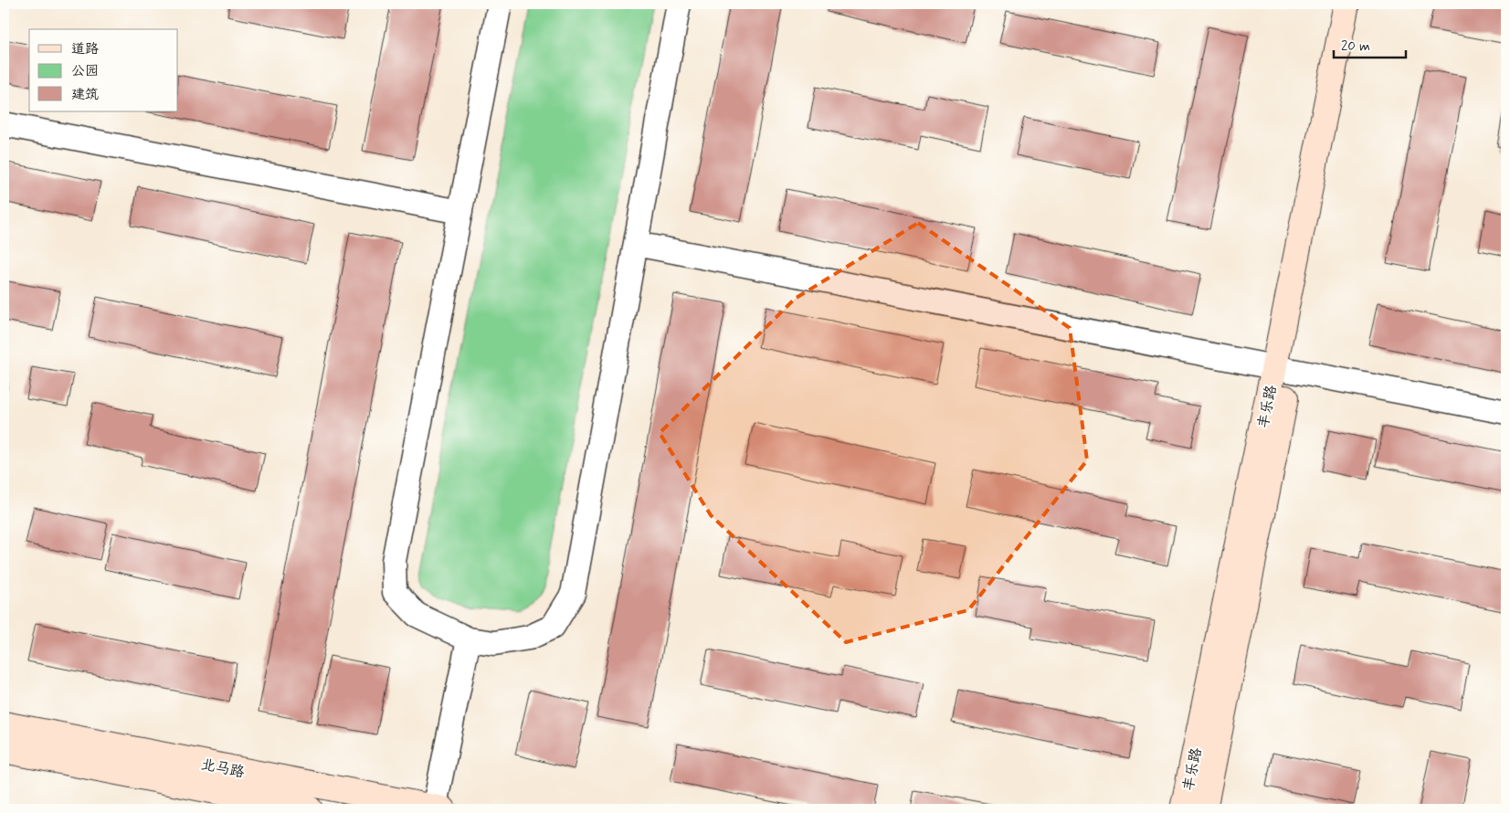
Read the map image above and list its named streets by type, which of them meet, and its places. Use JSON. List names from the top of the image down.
{
  "streets": {
    "street": ["丰乐路", "北马路"]
  },
  "legend": ["道路", "公园", "建筑"],
  "scale_bar": "20 m"
}
